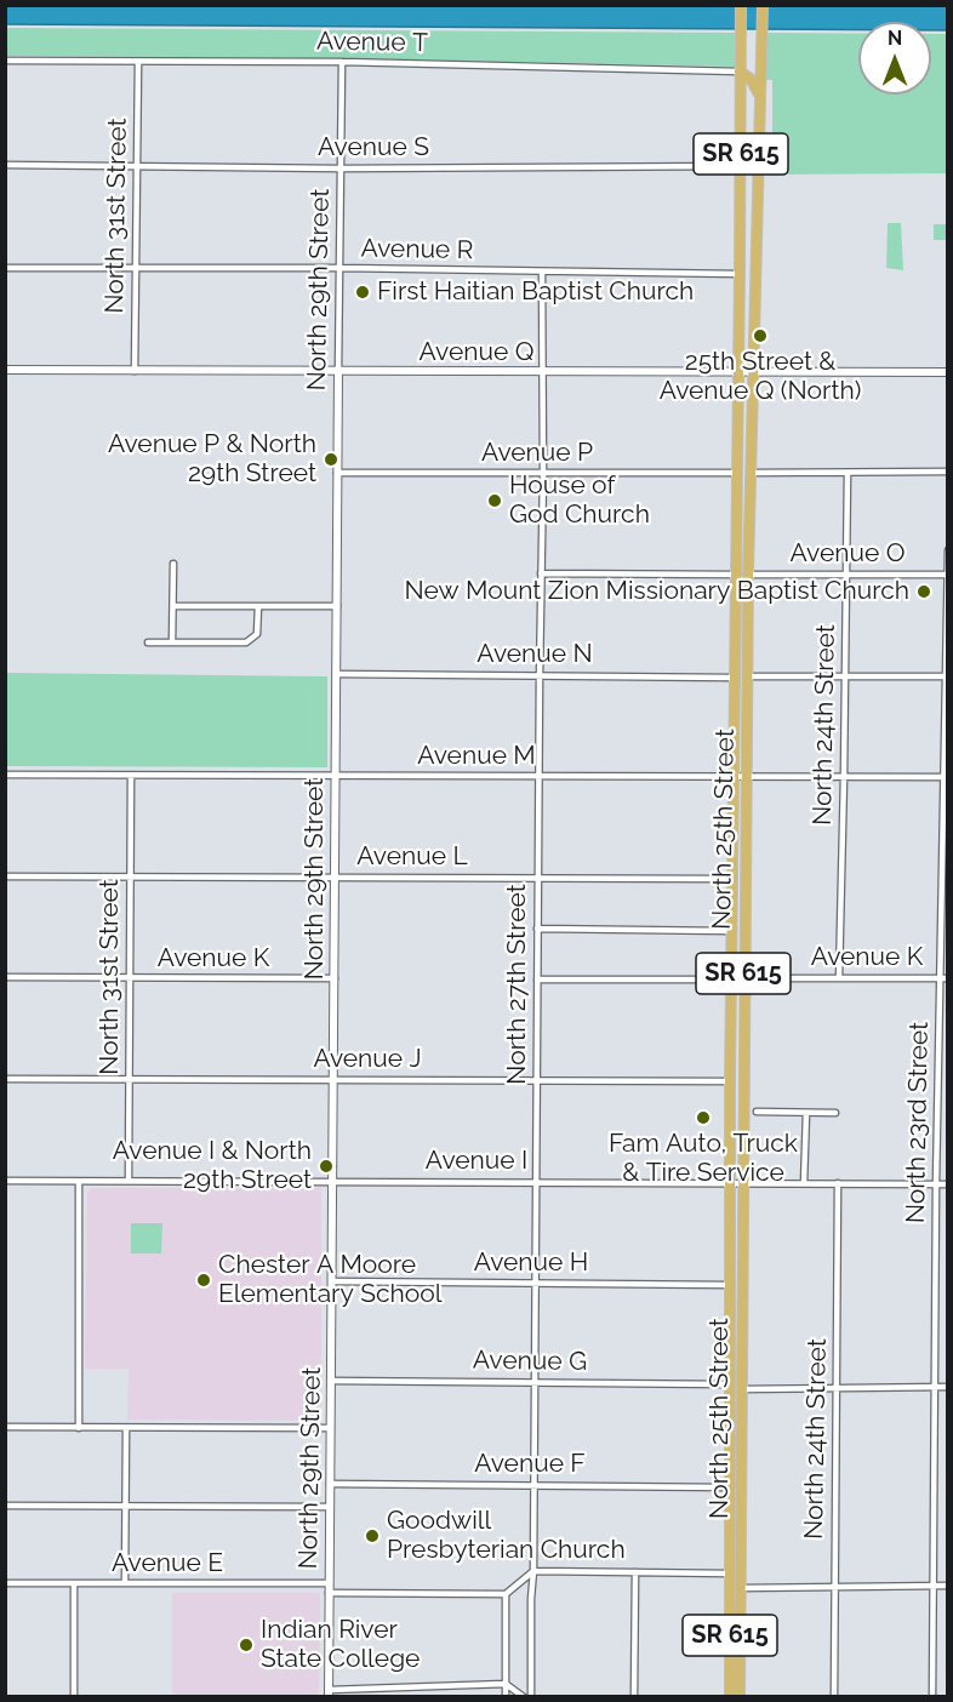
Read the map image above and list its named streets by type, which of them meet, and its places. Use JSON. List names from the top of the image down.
{
  "streets": {
    "main road": ["SR 615", "North 25th Street"],
    "street": [
      "Avenue T",
      "Avenue S",
      "North 31st Street",
      "Avenue R",
      "North 29th Street",
      "Avenue Q",
      "Avenue P",
      "Avenue O",
      "Avenue N",
      "North 24th Street",
      "Avenue M",
      "Avenue L",
      "Avenue K",
      "North 27th Street",
      "Avenue J",
      "North 23rd Street",
      "Avenue I",
      "Avenue H",
      "Avenue G",
      "Avenue F",
      "Avenue E"
    ]
  },
  "crossings": [
    ["Avenue T", "North 31st Street"],
    ["Avenue T", "North 29th Street"],
    ["Avenue T", "North 25th Street"],
    ["Avenue S", "North 31st Street"],
    ["Avenue S", "North 29th Street"],
    ["Avenue S", "North 25th Street"],
    ["North 31st Street", "Avenue R"],
    ["North 31st Street", "Avenue Q"],
    ["North 31st Street", "Avenue M"],
    ["North 31st Street", "Avenue L"],
    ["North 31st Street", "Avenue K"],
    ["North 31st Street", "Avenue J"],
    ["North 31st Street", "Avenue I"],
    ["Avenue R", "North 29th Street"],
    ["Avenue R", "North 25th Street"],
    ["Avenue R", "North 27th Street"],
    ["North 29th Street", "Avenue Q"],
    ["North 29th Street", "Avenue P"],
    ["North 29th Street", "Avenue N"],
    ["North 29th Street", "Avenue M"],
    ["North 29th Street", "Avenue L"],
    ["North 29th Street", "Avenue K"],
    ["North 29th Street", "Avenue J"],
    ["North 29th Street", "Avenue I"],
    ["North 29th Street", "Avenue H"],
    ["North 29th Street", "Avenue G"],
    ["North 29th Street", "Avenue F"],
    ["North 29th Street", "Avenue E"],
    ["Avenue Q", "North 25th Street"],
    ["Avenue Q", "North 27th Street"],
    ["Avenue P", "North 25th Street"],
    ["Avenue P", "North 27th Street"],
    ["Avenue O", "North 24th Street"],
    ["Avenue O", "North 25th Street"],
    ["Avenue O", "North 23rd Street"],
    ["Avenue N", "North 25th Street"],
    ["Avenue N", "North 27th Street"],
    ["North 24th Street", "Avenue M"],
    ["North 24th Street", "Avenue K"],
    ["North 24th Street", "Avenue I"],
    ["Avenue M", "North 25th Street"],
    ["Avenue M", "North 27th Street"],
    ["Avenue M", "North 23rd Street"],
    ["North 25th Street", "Avenue L"],
    ["North 25th Street", "Avenue K"],
    ["North 25th Street", "Avenue J"],
    ["North 25th Street", "Avenue I"],
    ["North 25th Street", "Avenue H"],
    ["North 25th Street", "Avenue G"],
    ["North 25th Street", "Avenue F"],
    ["Avenue L", "North 27th Street"],
    ["Avenue K", "North 23rd Street"],
    ["North 27th Street", "Avenue J"],
    ["North 27th Street", "Avenue I"],
    ["North 27th Street", "Avenue H"],
    ["North 27th Street", "Avenue G"],
    ["North 27th Street", "Avenue F"],
    ["North 23rd Street", "Avenue I"]
  ],
  "places": [
    "First Haitian Baptist Church",
    "25th Street & Avenue Q (North)",
    "Avenue P & North 29th Street",
    "House of God Church",
    "New Mount Zion Missionary Baptist Church",
    "Fam Auto, Truck & Tire Service",
    "Avenue I & North 29th Street",
    "Chester A Moore Elementary School",
    "Goodwill Presbyterian Church",
    "Indian River State College"
  ],
  "north": "top"
}
